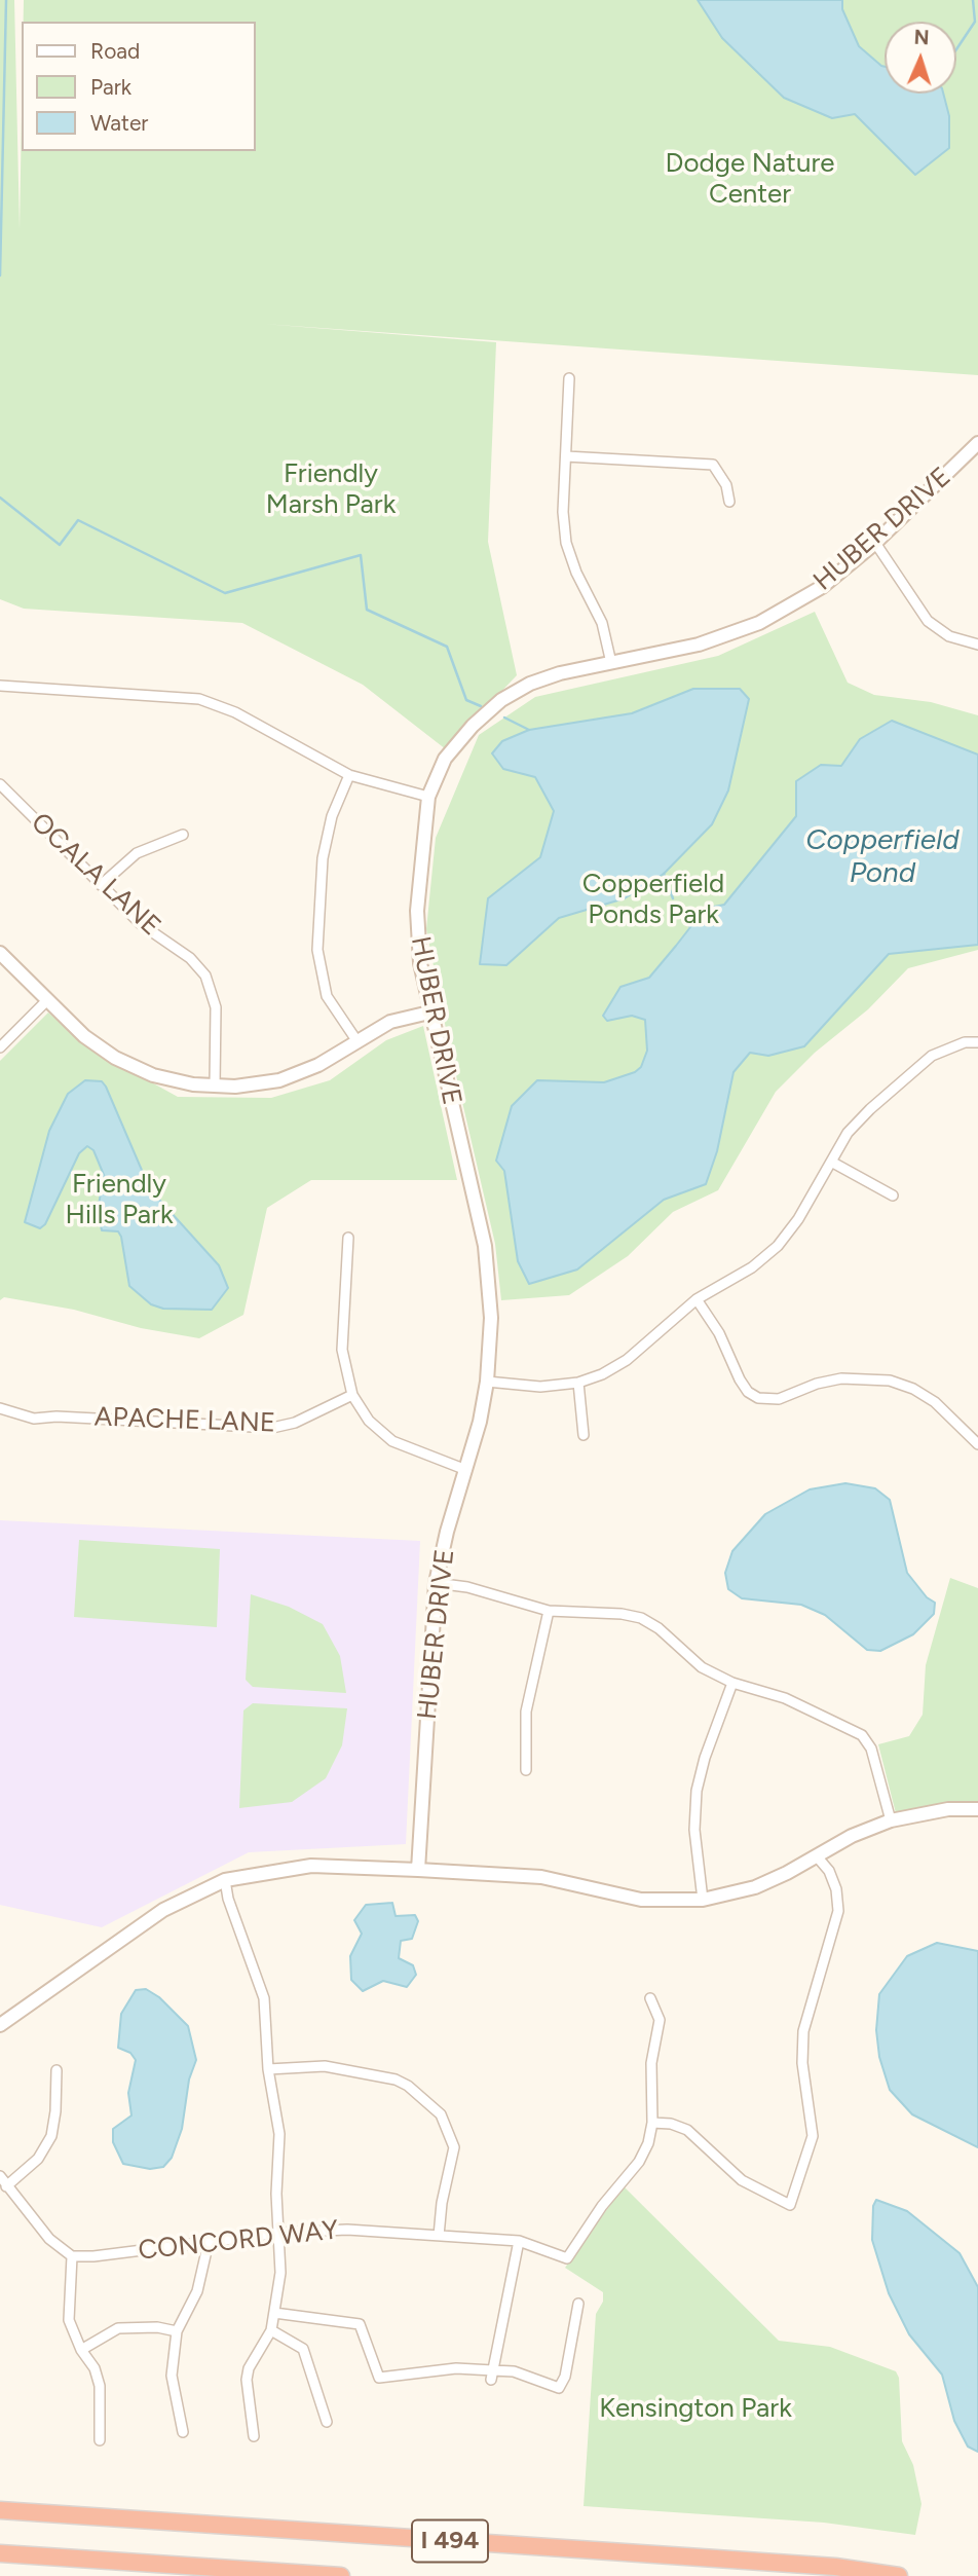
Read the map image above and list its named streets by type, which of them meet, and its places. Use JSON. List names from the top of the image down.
{
  "streets": {
    "highway": ["I 494"],
    "street": [
      "HUBER DRIVE",
      "OCALA LANE",
      "APACHE LANE",
      "CONCORD WAY"
    ]
  },
  "water": ["Copperfield Pond"],
  "parks": [
    "Dodge Nature Center",
    "Friendly Marsh Park",
    "Copperfield Ponds Park",
    "Friendly Hills Park",
    "Kensington Park"
  ],
  "legend": ["Road", "Park", "Water"],
  "north": "top"
}
